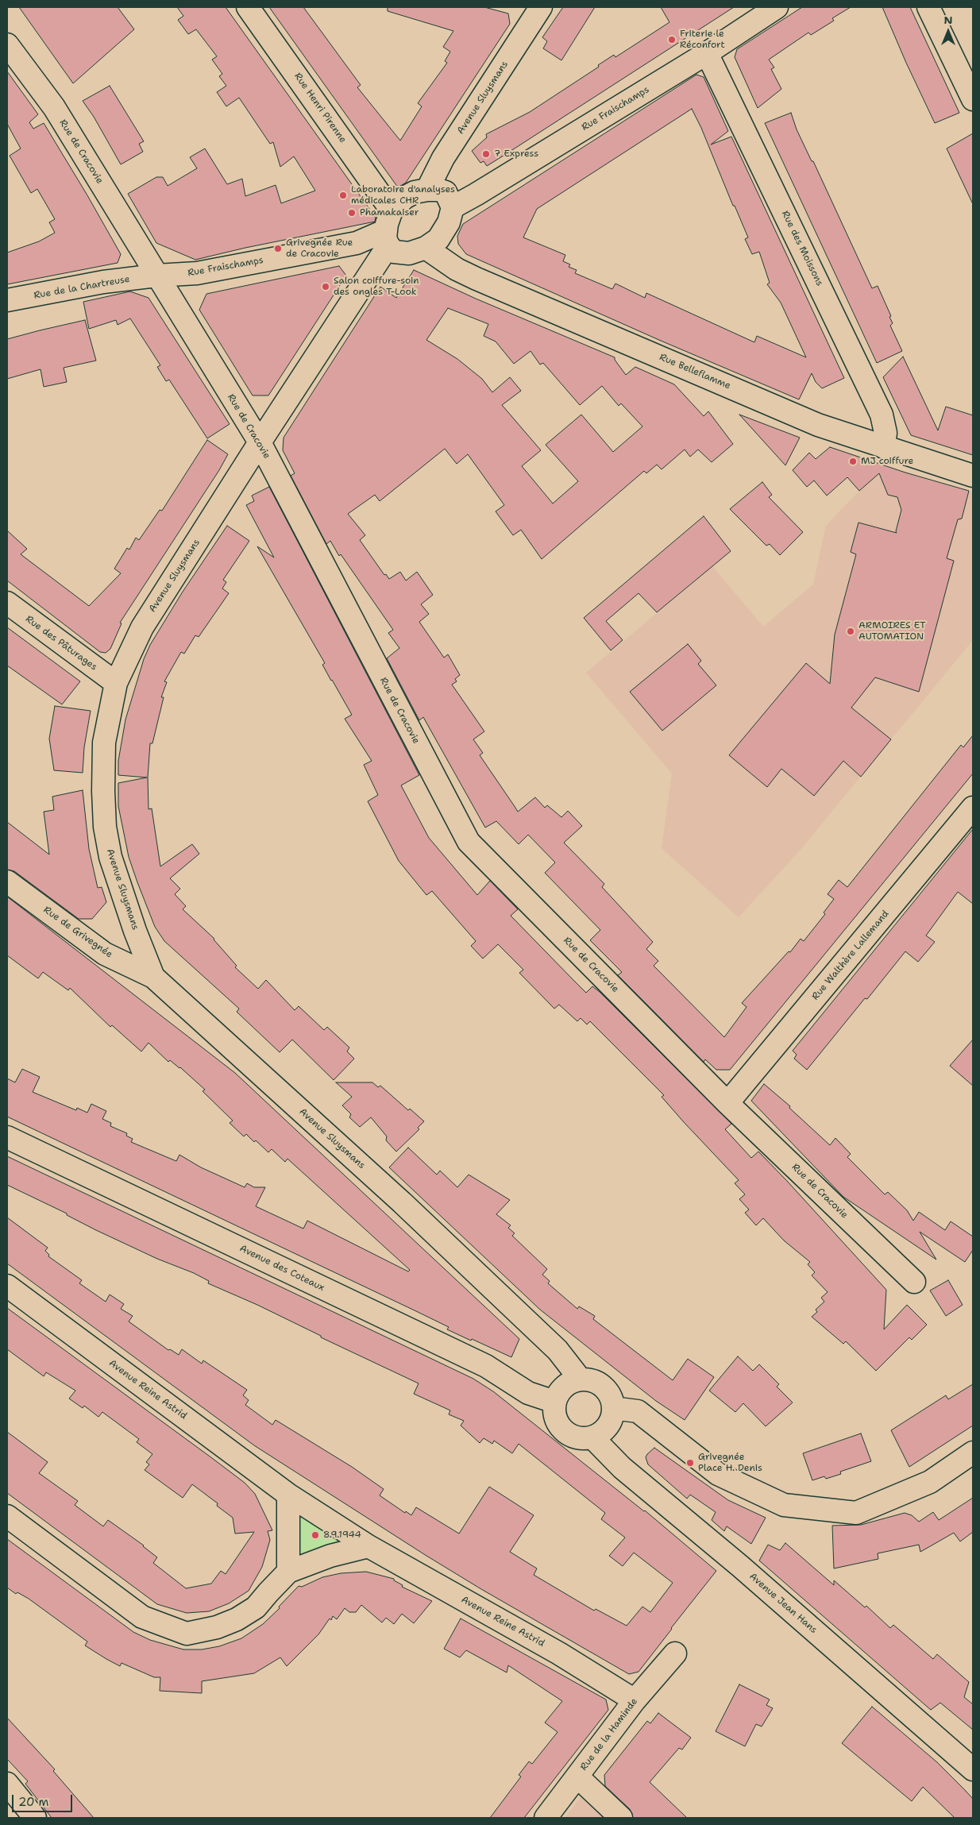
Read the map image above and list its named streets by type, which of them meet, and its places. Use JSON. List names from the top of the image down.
{
  "streets": {
    "street": [
      "Avenue Sluysmans",
      "Rue Henri Pirenne",
      "Rue Fraischamps",
      "Rue de Cracovie",
      "Rue des Moissons",
      "Rue de la Chartreuse",
      "Rue Belleflamme",
      "Rue des Pâturages",
      "Rue de Grivegnée",
      "Rue Walthère Lallemand",
      "Avenue des Coteaux",
      "Avenue Reine Astrid",
      "Avenue Jean Hans",
      "Rue de la Haminde"
    ]
  },
  "crossings": [
    ["Avenue Sluysmans", "Rue Henri Pirenne"],
    ["Avenue Sluysmans", "Rue Fraischamps"],
    ["Avenue Sluysmans", "Rue de Cracovie"],
    ["Avenue Sluysmans", "Rue Belleflamme"],
    ["Avenue Sluysmans", "Rue des Pâturages"],
    ["Avenue Sluysmans", "Rue de Grivegnée"],
    ["Avenue Sluysmans", "Avenue des Coteaux"],
    ["Avenue Sluysmans", "Avenue Jean Hans"],
    ["Rue Henri Pirenne", "Rue Fraischamps"],
    ["Rue Henri Pirenne", "Rue Belleflamme"],
    ["Rue Fraischamps", "Rue de Cracovie"],
    ["Rue Fraischamps", "Rue des Moissons"],
    ["Rue Fraischamps", "Rue de la Chartreuse"],
    ["Rue Fraischamps", "Rue Belleflamme"],
    ["Rue de Cracovie", "Rue de la Chartreuse"],
    ["Rue de Cracovie", "Rue Walthère Lallemand"],
    ["Rue des Moissons", "Rue Belleflamme"],
    ["Avenue des Coteaux", "Avenue Jean Hans"],
    ["Avenue Reine Astrid", "Rue de la Haminde"]
  ],
  "places": [
    "Friterie le Réconfort",
    "7 Express",
    "Laboratoire d'analyses médicales CHR",
    "Phamakaiser",
    "Grivegnée Rue de Cracovie",
    "Salon coiffure-soin des ongles T-Look",
    "MJ coiffure",
    "ARMOIRES ET AUTOMATION",
    "Grivegnée Place H. Denis",
    "8.9.1944"
  ],
  "scale_bar": "20 m",
  "north": "top"
}
